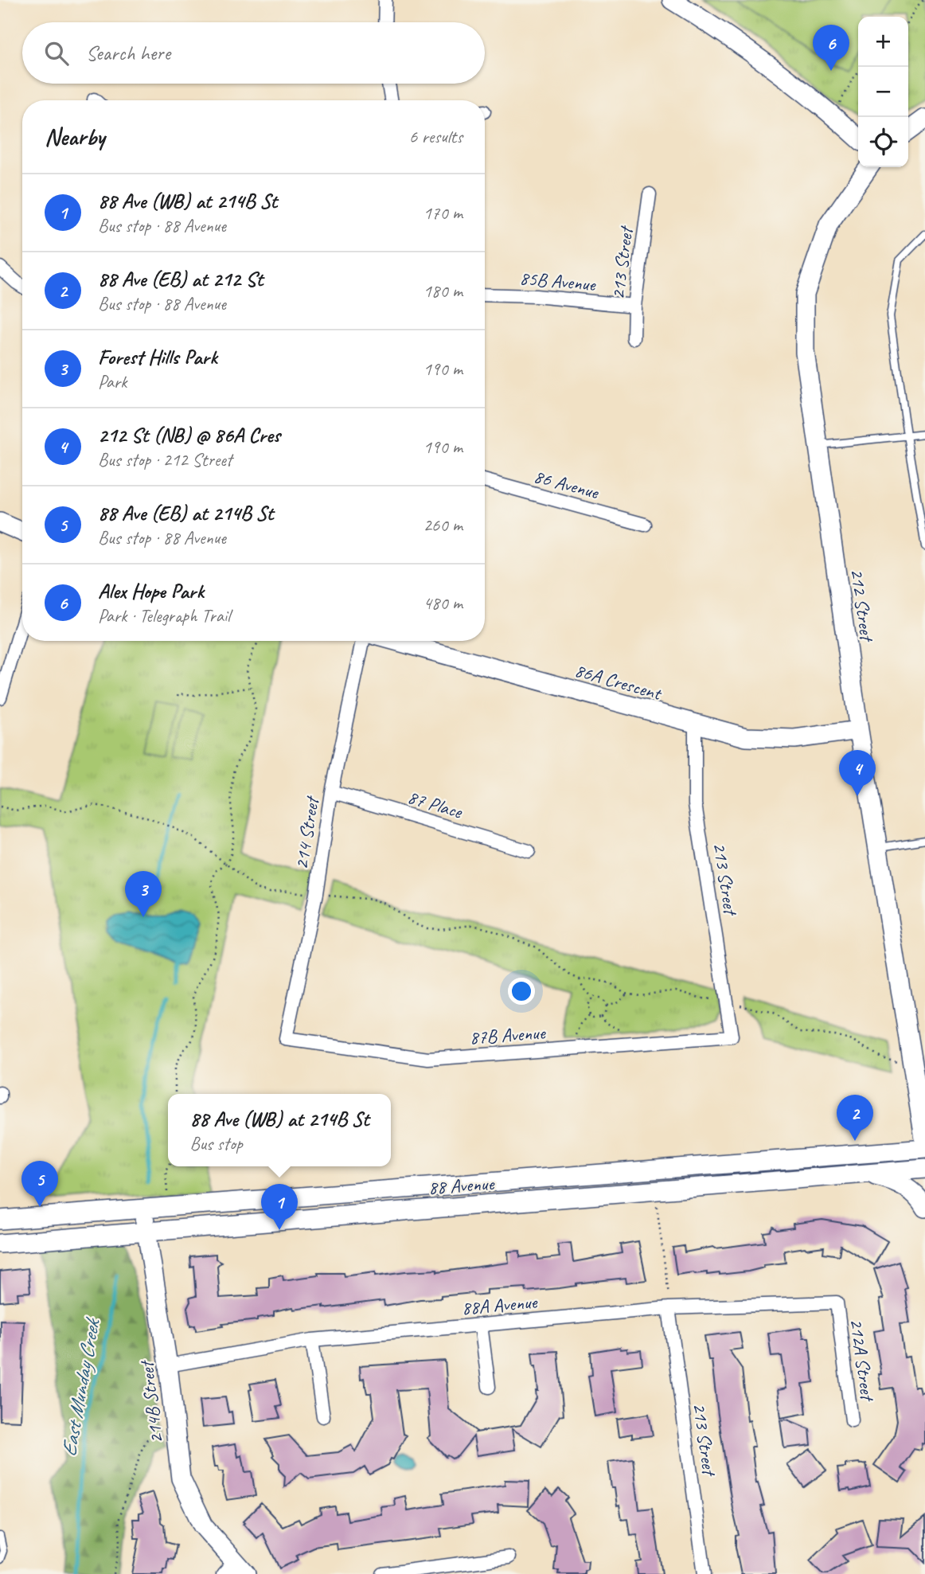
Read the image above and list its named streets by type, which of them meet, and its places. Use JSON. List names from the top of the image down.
{
  "streets": {
    "street": [
      "213 Street",
      "85B Avenue",
      "86 Avenue",
      "212 Street",
      "86A Crescent",
      "87 Place",
      "214 Street",
      "87B Avenue",
      "88 Avenue",
      "88A Avenue",
      "212A Street",
      "214B Street"
    ]
  },
  "crossings": [
    ["213 Street", "85B Avenue"],
    ["213 Street", "86A Crescent"],
    ["213 Street", "87B Avenue"],
    ["213 Street", "88A Avenue"],
    ["212 Street", "86A Crescent"],
    ["87 Place", "214 Street"],
    ["214 Street", "87B Avenue"],
    ["88 Avenue", "214B Street"],
    ["88A Avenue", "212A Street"],
    ["88A Avenue", "214B Street"]
  ],
  "water": ["East Munday Creek"],
  "page": {
    "map_buttons": ["+", "−"],
    "search": "Search here",
    "pins": [
      "6",
      "4",
      "3",
      "2",
      "5",
      "1"
    ],
    "heading": ["Nearby", "6 results"],
    "list": [
      {
        "mark": "1",
        "name": "88 Ave (WB) at 214B St",
        "note": "Bus stop · 88 Avenue",
        "value": "170 m"
      },
      {
        "mark": "2",
        "name": "88 Ave (EB) at 212 St",
        "note": "Bus stop · 88 Avenue",
        "value": "180 m"
      },
      {
        "mark": "3",
        "name": "Forest Hills Park",
        "note": "Park",
        "value": "190 m"
      },
      {
        "mark": "4",
        "name": "212 St (NB) @ 86A Cres",
        "note": "Bus stop · 212 Street",
        "value": "190 m"
      },
      {
        "mark": "5",
        "name": "88 Ave (EB) at 214B St",
        "note": "Bus stop · 88 Avenue",
        "value": "260 m"
      },
      {
        "mark": "6",
        "name": "Alex Hope Park",
        "note": "Park · Telegraph Trail",
        "value": "480 m"
      }
    ],
    "popup": ["88 Ave (WB) at 214B St", "Bus stop"]
  }
}
